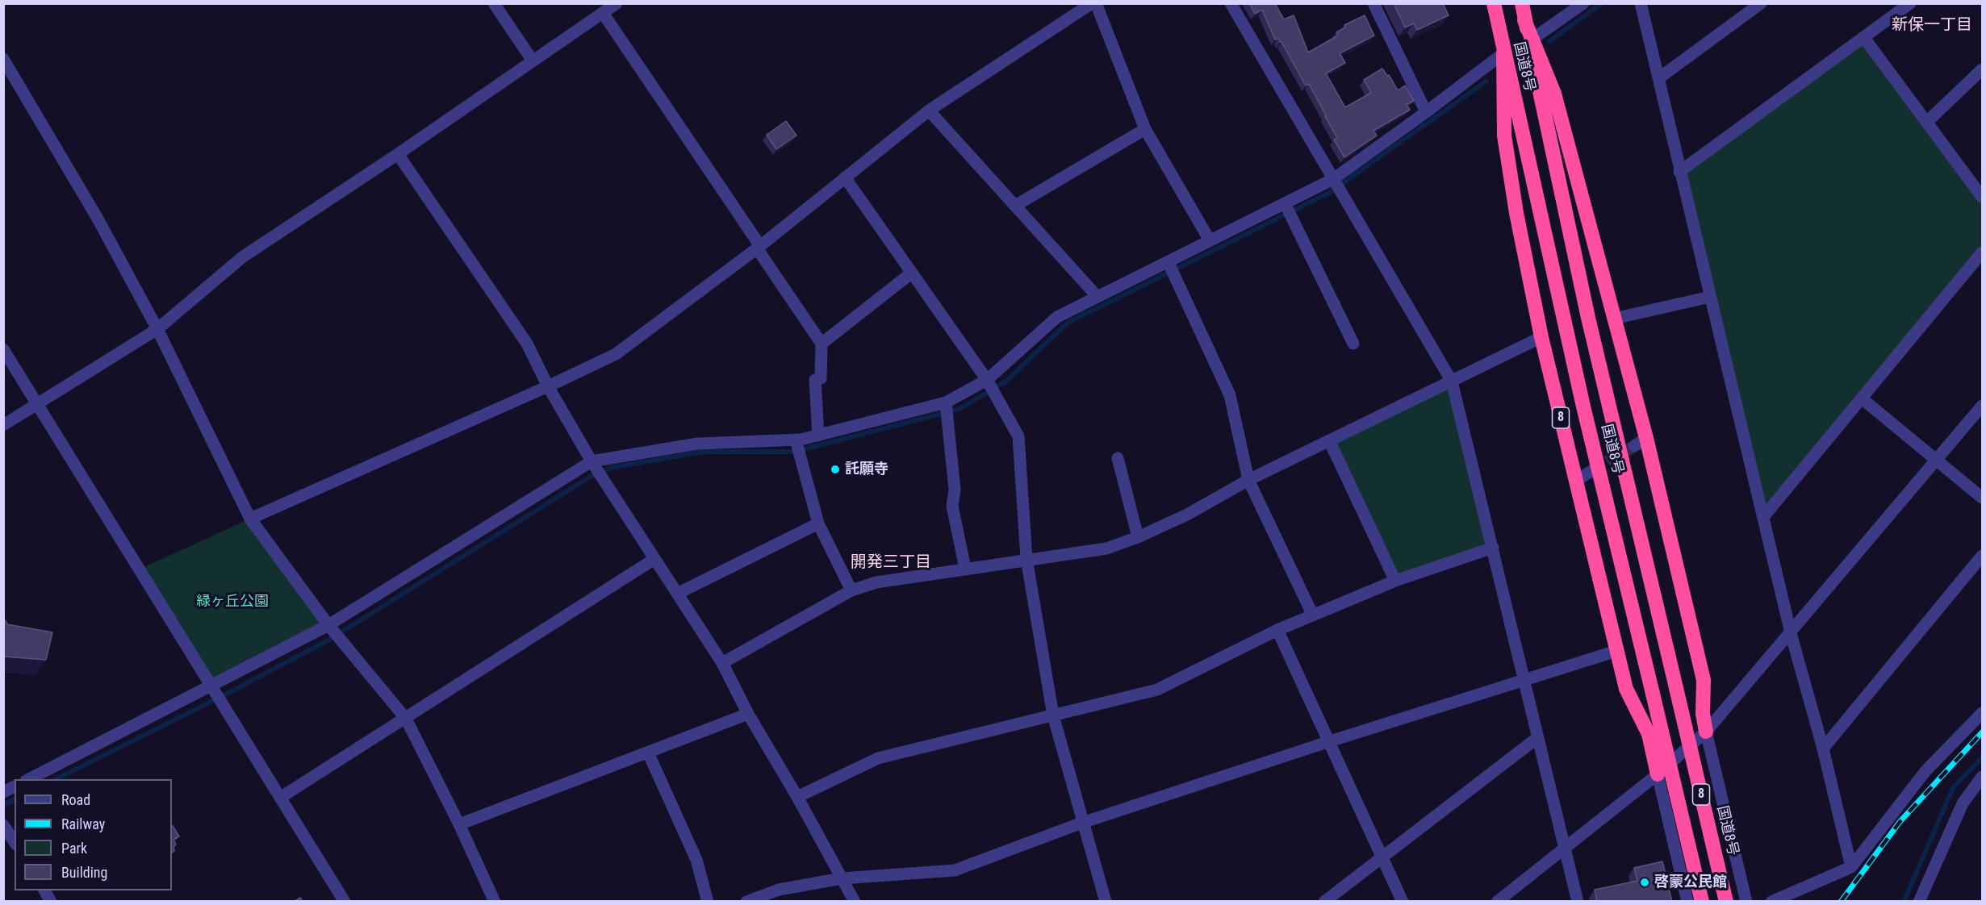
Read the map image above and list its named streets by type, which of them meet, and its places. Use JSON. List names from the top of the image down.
{
  "streets": {
    "highway": ["国道8号", "8"]
  },
  "crossings": [
    ["国道8号", "8"]
  ],
  "districts": ["新保一丁目", "開発三丁目"],
  "parks": ["緑ヶ丘公園"],
  "places": ["託願寺", "啓蒙公民館"],
  "legend": [
    "Road",
    "Railway",
    "Park",
    "Building"
  ]
}
